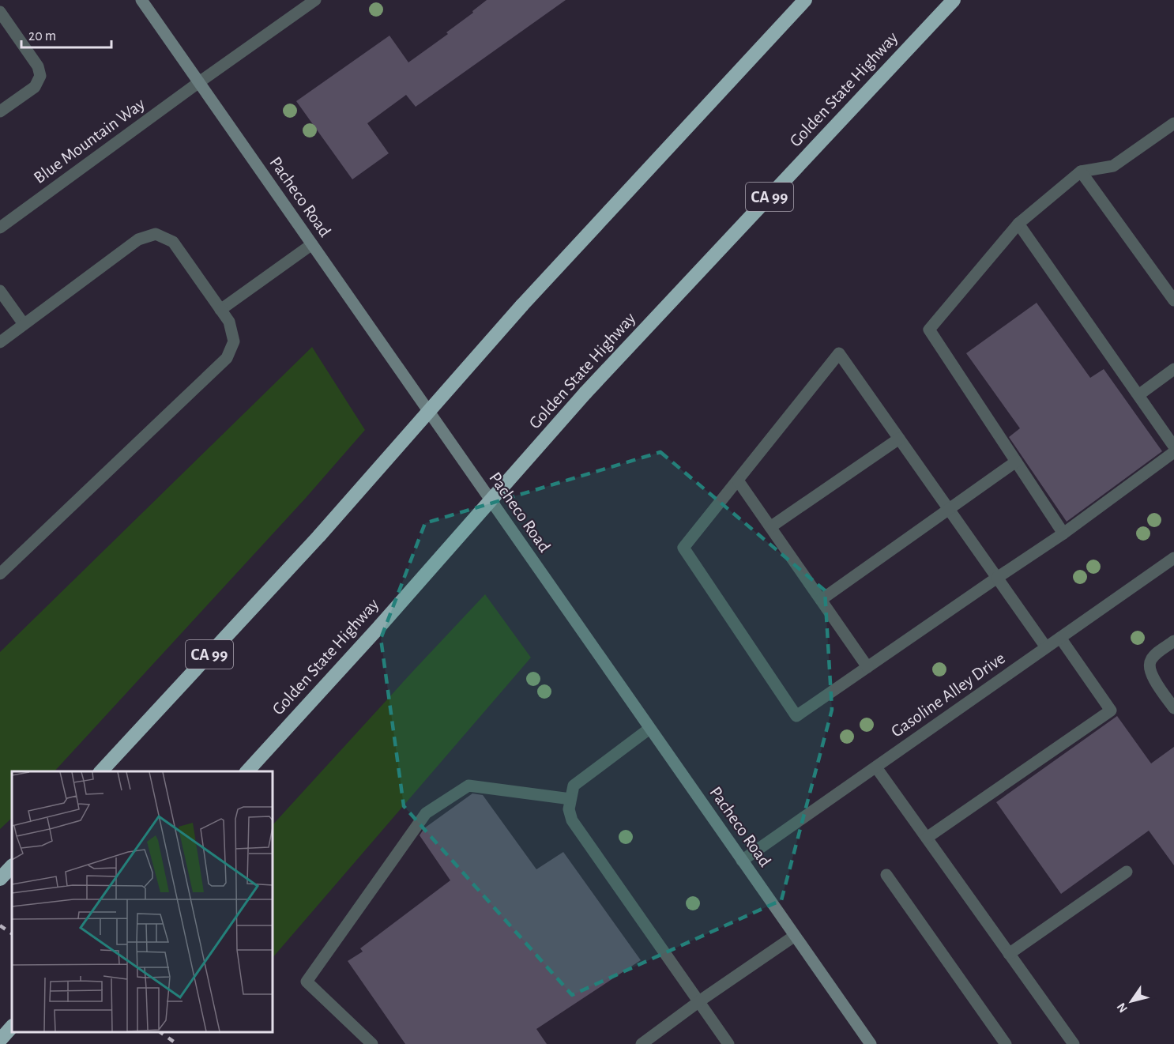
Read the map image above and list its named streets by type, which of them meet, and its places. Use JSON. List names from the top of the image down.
{
  "streets": {
    "highway": ["Golden State Highway", "CA 99"],
    "street": ["Blue Mountain Way", "Pacheco Road", "Gasoline Alley Drive"]
  },
  "crossings": [
    ["Blue Mountain Way", "Pacheco Road"],
    ["Pacheco Road", "Gasoline Alley Drive"]
  ],
  "scale_bar": "20 m",
  "north": "bottom left"
}
